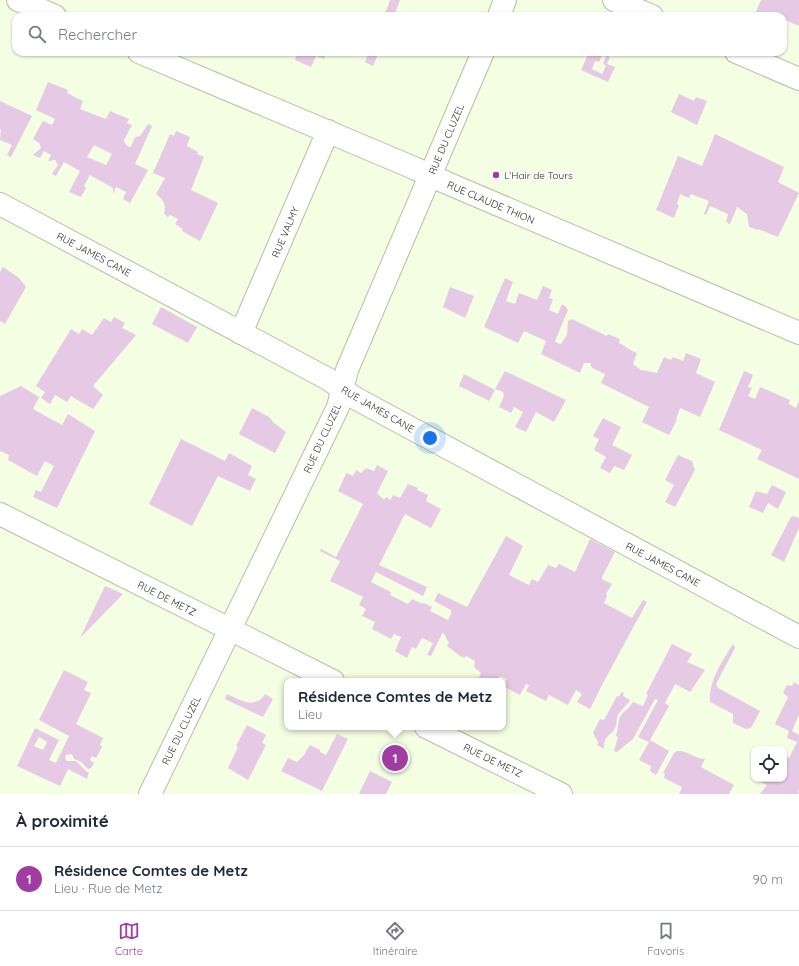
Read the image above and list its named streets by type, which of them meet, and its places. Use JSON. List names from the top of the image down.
{
  "streets": {
    "street": [
      "RUE DU CLUZEL",
      "RUE CLAUDE THION",
      "RUE VALMY",
      "RUE JAMES CANE",
      "RUE DE METZ"
    ]
  },
  "crossings": [
    ["RUE DU CLUZEL", "RUE CLAUDE THION"],
    ["RUE DU CLUZEL", "RUE JAMES CANE"],
    ["RUE DU CLUZEL", "RUE DE METZ"],
    ["RUE CLAUDE THION", "RUE VALMY"],
    ["RUE VALMY", "RUE JAMES CANE"]
  ],
  "places": ["L'Hair de Tours"],
  "page": {
    "search": "Rechercher",
    "popup": ["Résidence Comtes de Metz", "Lieu"],
    "pins": "1",
    "heading": "À proximité",
    "list": [
      {
        "mark": "1",
        "name": "Résidence Comtes de Metz",
        "note": "Lieu · Rue de Metz",
        "value": "90 m"
      }
    ],
    "nav": ["Carte", "Itinéraire", "Favoris"]
  }
}
